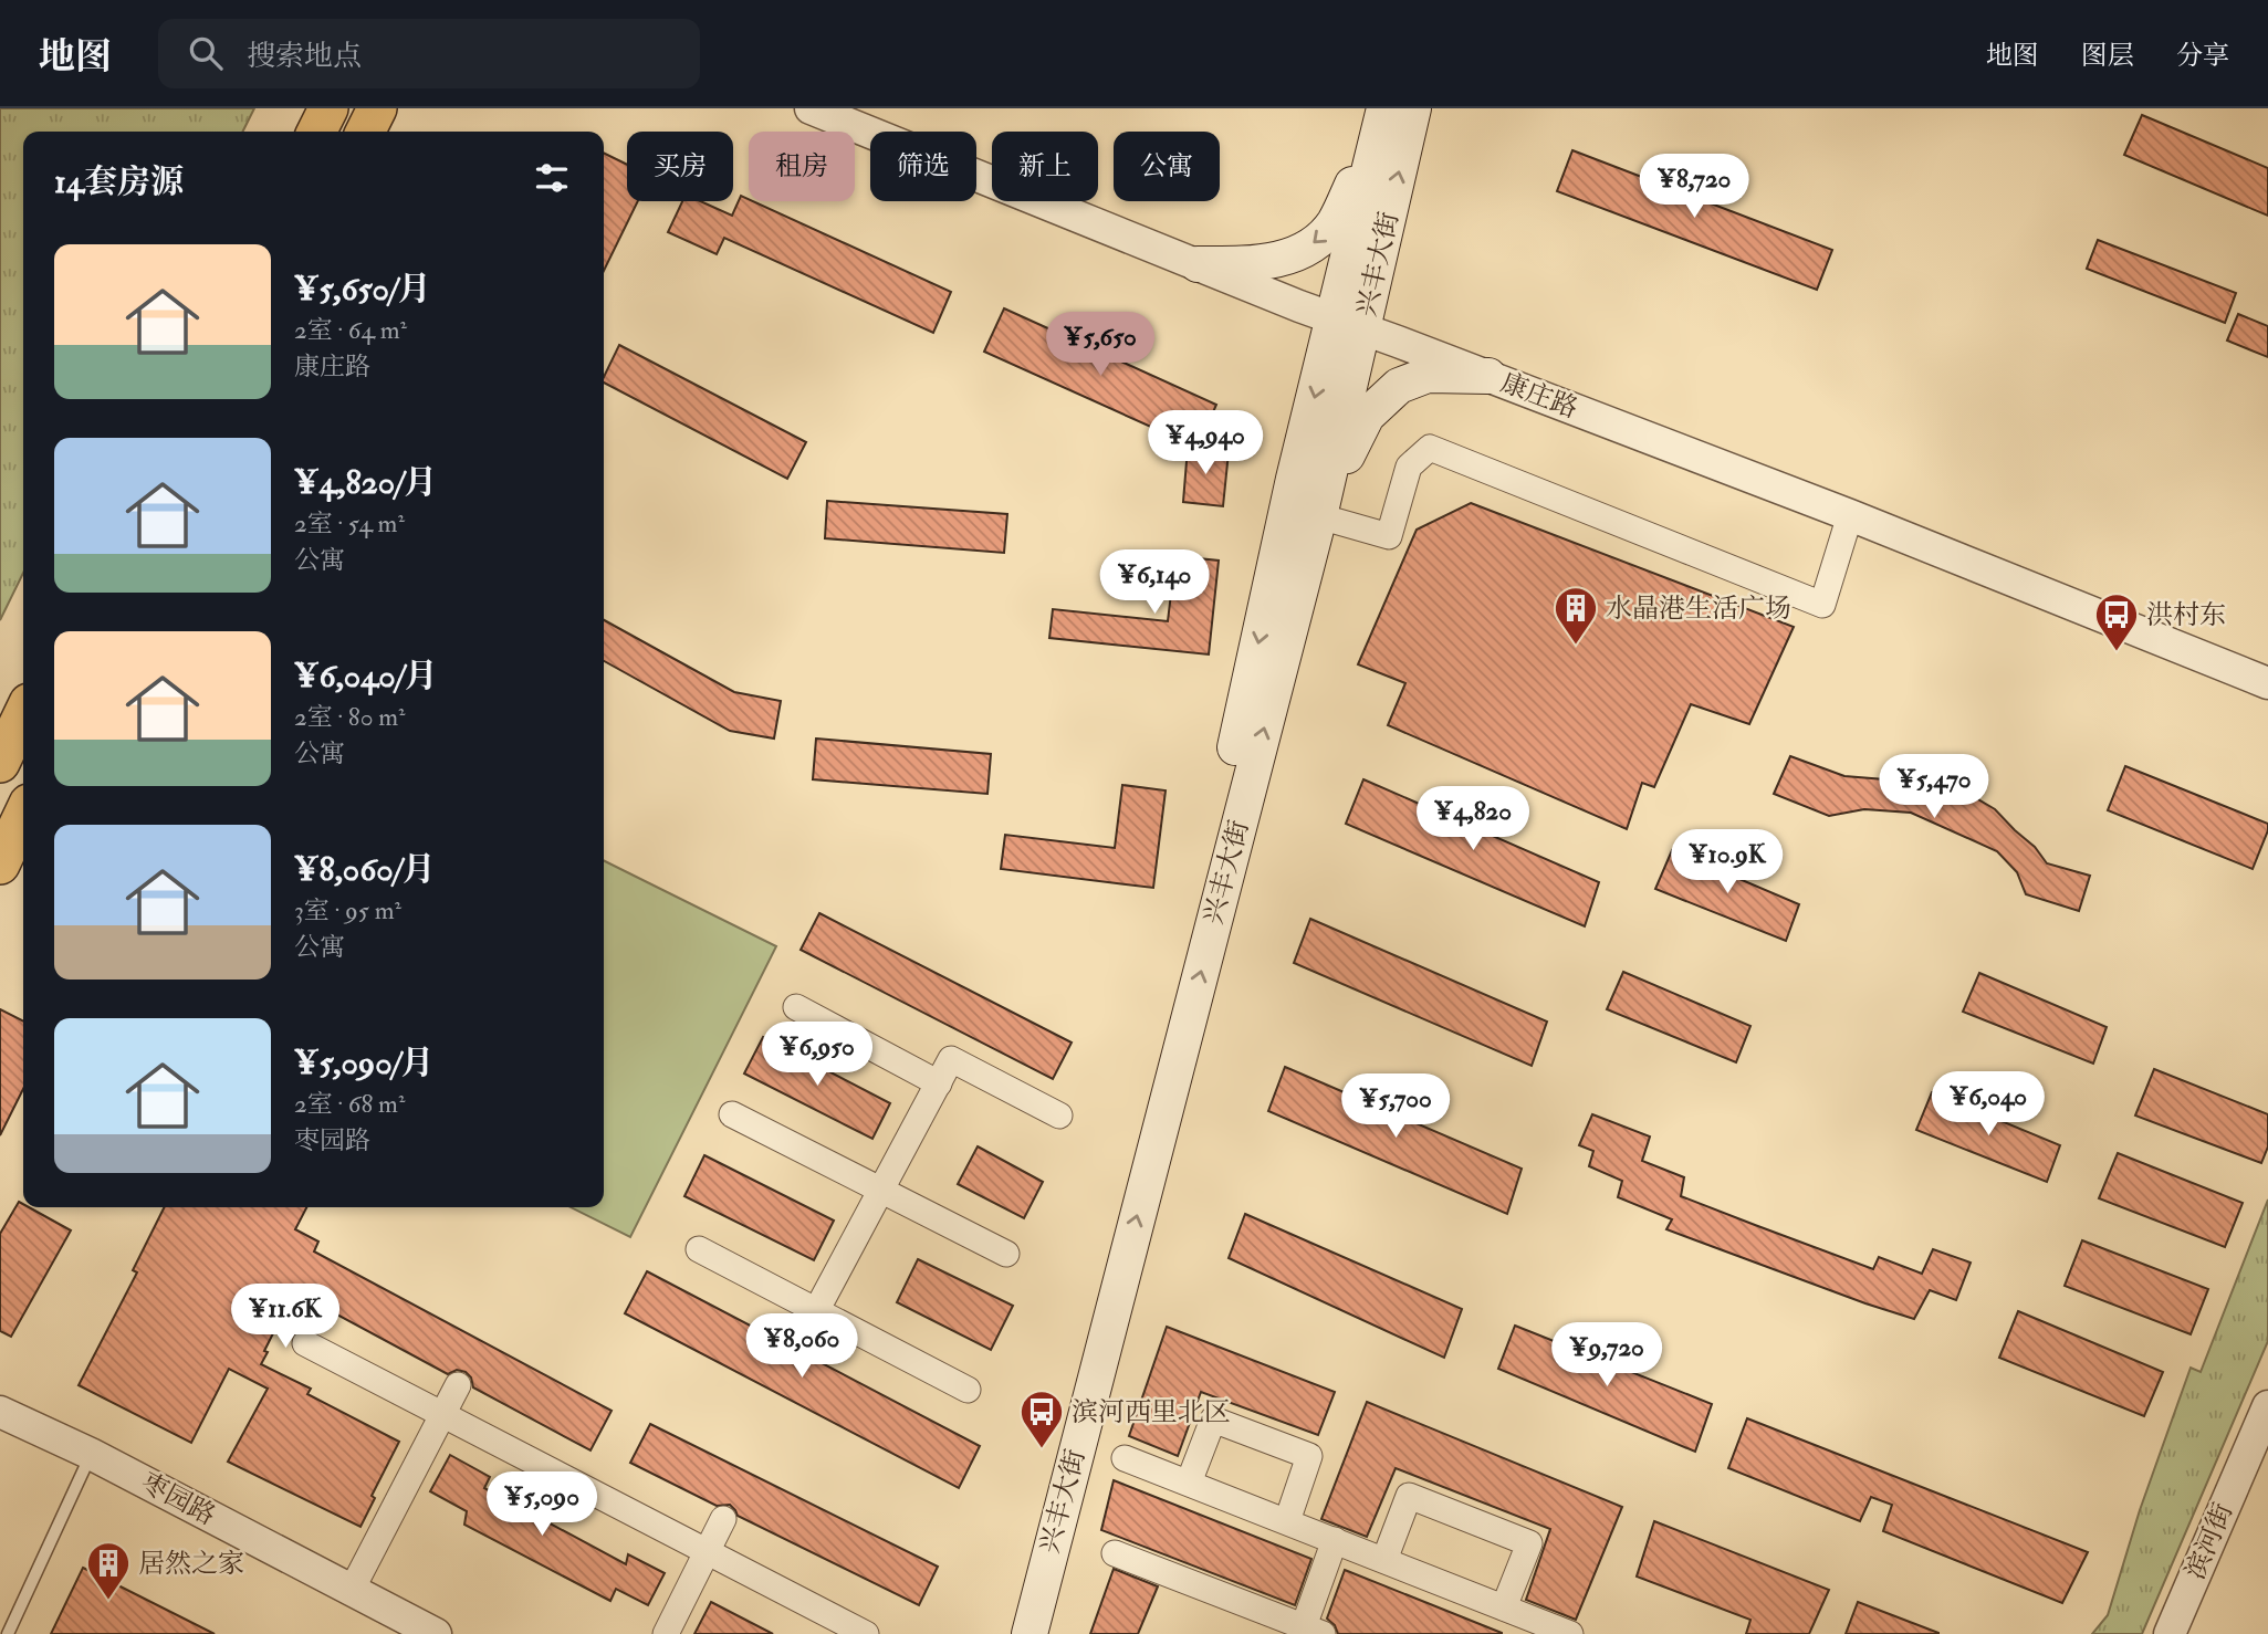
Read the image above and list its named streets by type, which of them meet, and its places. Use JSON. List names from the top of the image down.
{
  "streets": {
    "main road": ["兴丰大街"],
    "street": ["康庄路", "枣园路", "滨河街"]
  },
  "crossings": [
    ["兴丰大街", "康庄路"]
  ],
  "places": {
    "building": ["水晶港生活广场", "居然之家"],
    "bus stop": ["洪村东", "滨河西里北区"]
  },
  "page": {
    "header": "地图",
    "search": "搜索地点",
    "nav": ["地图", "图层", "分享"],
    "chip": [
      "买房",
      "租房",
      "筛选",
      "新上",
      "公寓"
    ],
    "heading": "14套房源",
    "price": [
      "¥8,720",
      "¥5,650",
      "¥4,940",
      "¥6,140",
      "¥5,470",
      "¥4,820",
      "¥10.9K",
      "¥6,950",
      "¥6,040",
      "¥5,700",
      "¥11.6K",
      "¥8,060",
      "¥9,720",
      "¥5,090"
    ],
    "list": [
      {
        "name": "¥5,650/月",
        "note": "2室 · 64 m² · 康庄路"
      },
      {
        "name": "¥4,820/月",
        "note": "2室 · 54 m² · 公寓"
      },
      {
        "name": "¥6,040/月",
        "note": "2室 · 80 m² · 公寓"
      },
      {
        "name": "¥8,060/月",
        "note": "3室 · 95 m² · 公寓"
      },
      {
        "name": "¥5,090/月",
        "note": "2室 · 68 m² · 枣园路"
      }
    ]
  }
}
